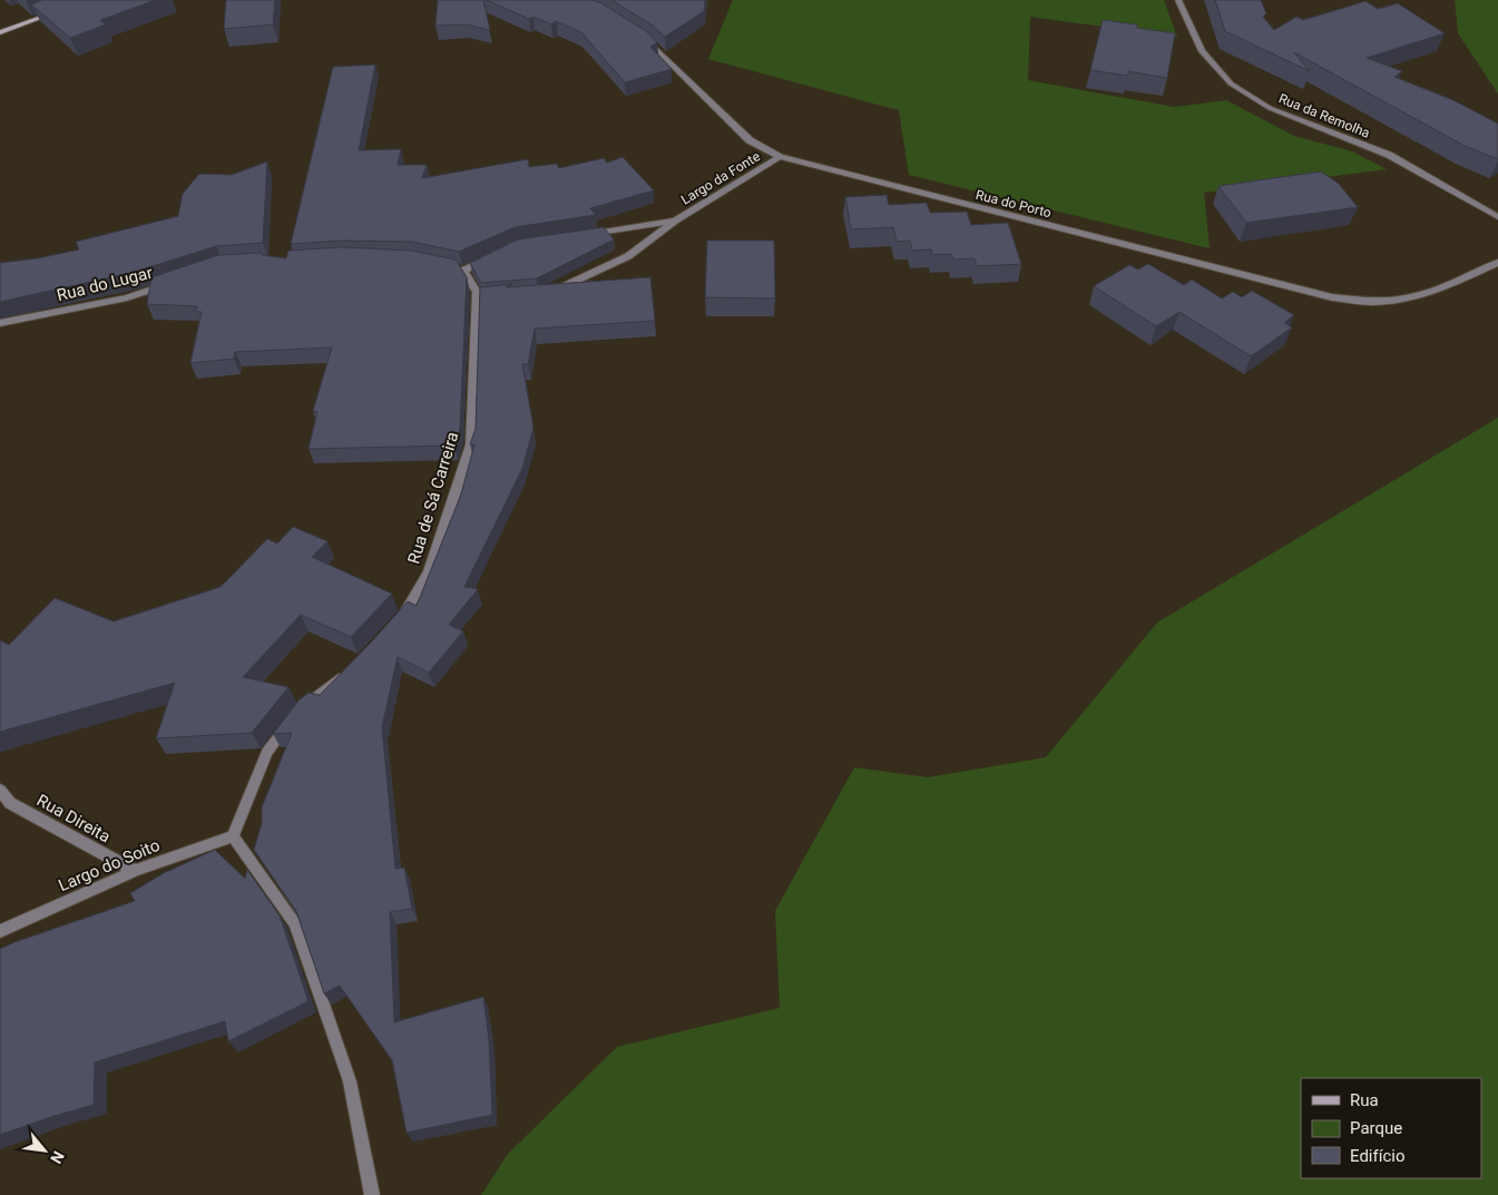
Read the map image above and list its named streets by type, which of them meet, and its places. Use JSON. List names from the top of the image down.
{
  "streets": {
    "street": [
      "Rua da Remolha",
      "Largo da Fonte",
      "Rua do Porto",
      "Rua do Lugar",
      "Rua de Sá Carreira",
      "Rua Direita",
      "Largo do Soito"
    ]
  },
  "crossings": [
    ["Largo da Fonte", "Rua do Porto"],
    ["Rua Direita", "Largo do Soito"]
  ],
  "legend": ["Rua", "Parque", "Edifício"],
  "north": "bottom right"
}
